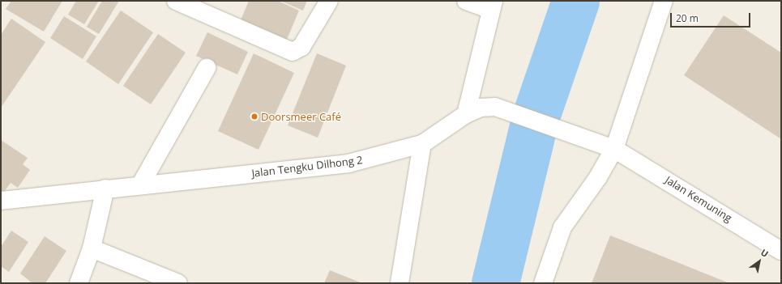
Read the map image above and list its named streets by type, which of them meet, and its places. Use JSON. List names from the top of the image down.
{
  "streets": {
    "street": ["Jalan Tengku Dilhong 2", "Jalan Kemuning"]
  },
  "crossings": [
    ["Jalan Tengku Dilhong 2", "Jalan Kemuning"]
  ],
  "places": ["Doorsmeer Café"],
  "scale_bar": "20 m",
  "north": "top right"
}
